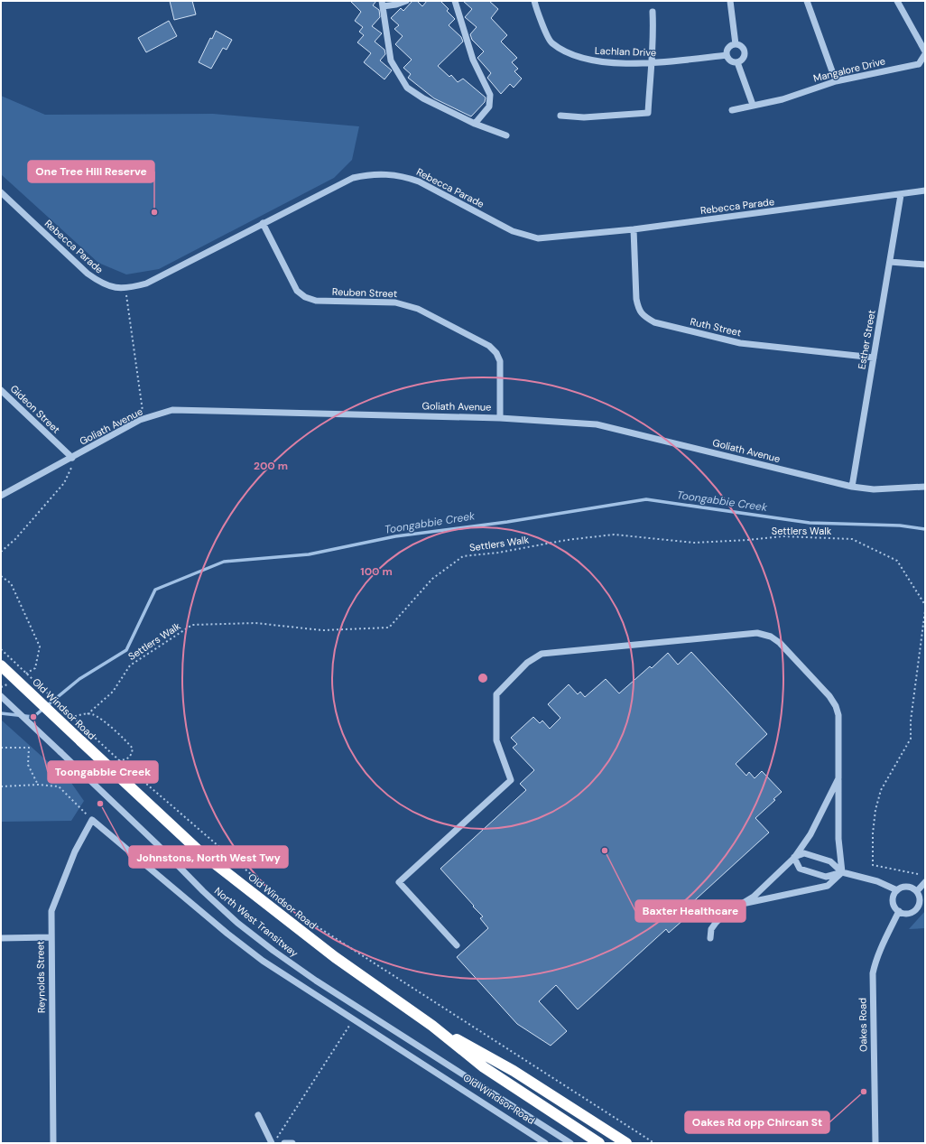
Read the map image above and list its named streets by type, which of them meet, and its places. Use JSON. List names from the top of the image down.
{
  "streets": {
    "highway": ["Old Windsor Road"],
    "street": [
      "Lachlan Drive",
      "Mangalore Drive",
      "Rebecca Parade",
      "Reuben Street",
      "Ruth Street",
      "Esther Street",
      "Goliath Avenue",
      "Gideon Street",
      "North West Transitway",
      "Reynolds Street",
      "Oakes Road"
    ],
    "path": ["Settlers Walk"]
  },
  "crossings": [
    ["Rebecca Parade", "Reuben Street"],
    ["Rebecca Parade", "Ruth Street"],
    ["Rebecca Parade", "Esther Street"],
    ["Reuben Street", "Goliath Avenue"],
    ["Ruth Street", "Esther Street"],
    ["Esther Street", "Goliath Avenue"],
    ["Goliath Avenue", "Gideon Street"],
    ["Old Windsor Road", "Reynolds Street"]
  ],
  "water": ["Toongabbie Creek"],
  "places": [
    "One Tree Hill Reserve",
    "Toongabbie Creek",
    "Johnstons, North West Twy",
    "Baxter Healthcare",
    "Oakes Rd opp Chircan St"
  ],
  "rings": ["200 m", "100 m"]
}
